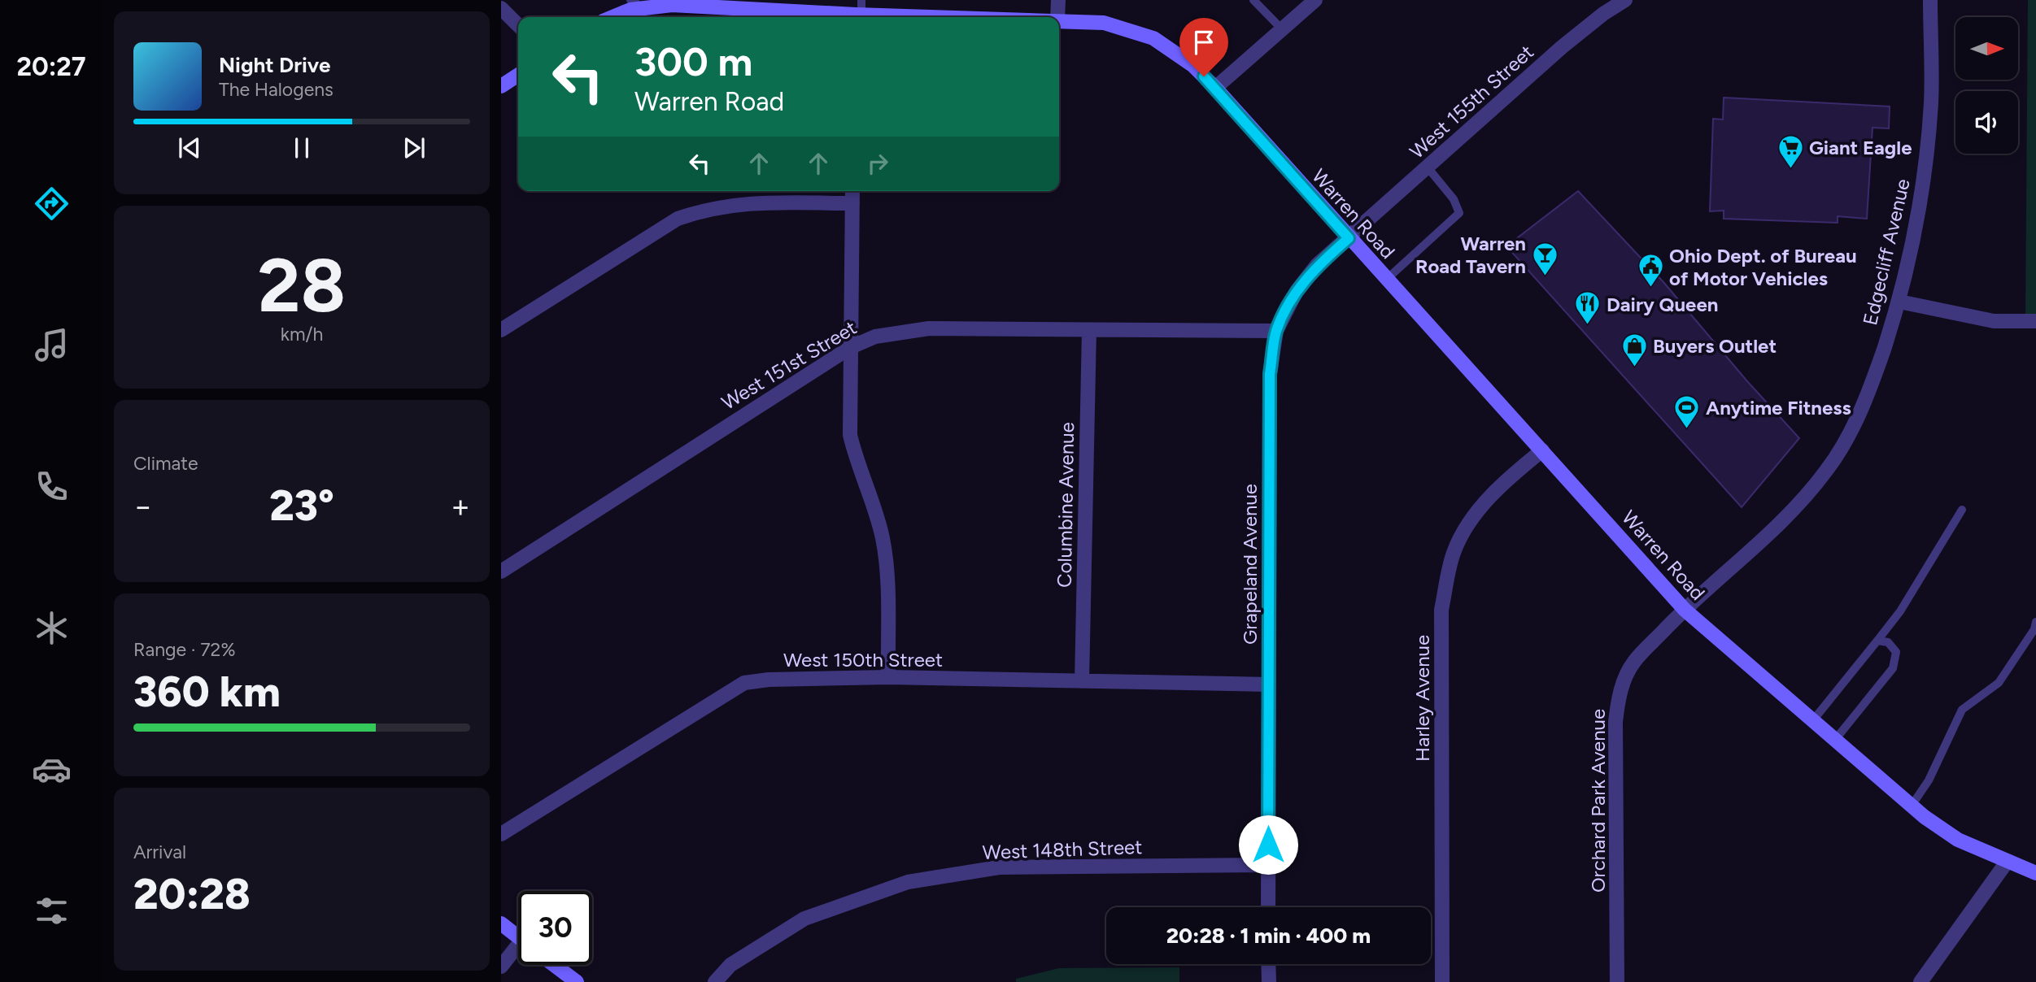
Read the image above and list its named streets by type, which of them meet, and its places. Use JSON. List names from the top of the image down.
{
  "streets": {
    "main road": ["Warren Road"],
    "street": [
      "West 155th Street",
      "Edgecliff Avenue",
      "West 151st Street",
      "Columbine Avenue",
      "Grapeland Avenue",
      "West 150th Street",
      "Harley Avenue",
      "Orchard Park Avenue",
      "West 148th Street"
    ]
  },
  "crossings": [
    ["West 155th Street", "Warren Road"],
    ["West 155th Street", "Grapeland Avenue"],
    ["Warren Road", "Edgecliff Avenue"],
    ["Warren Road", "Grapeland Avenue"],
    ["Warren Road", "Harley Avenue"],
    ["Warren Road", "Orchard Park Avenue"],
    ["Edgecliff Avenue", "Orchard Park Avenue"],
    ["West 151st Street", "Columbine Avenue"],
    ["West 151st Street", "Grapeland Avenue"],
    ["Columbine Avenue", "West 150th Street"],
    ["Grapeland Avenue", "West 150th Street"],
    ["Grapeland Avenue", "West 148th Street"]
  ],
  "places": {
    "supermarket": ["Giant Eagle"],
    "bar": ["Warren Road Tavern"],
    "public building": ["Ohio Dept. of Bureau of Motor Vehicles"],
    "restaurant": ["Dairy Queen"],
    "shop": ["Buyers Outlet"],
    "sports": ["Anytime Fitness"]
  },
  "north": "right",
  "page": {
    "tabs": "20:27",
    "turn": ["300 m", "Warren Road"],
    "song": ["Night Drive", "The Halogens"],
    "tile": [
      ["28", "km/h"],
      "Climate",
      ["Range · 72%", "360 km"],
      ["Arrival", "20:28"]
    ],
    "heat": ["−", "23°", "+"],
    "limit": "30",
    "trip": "20:28 · 1 min · 400 m"
  }
}
